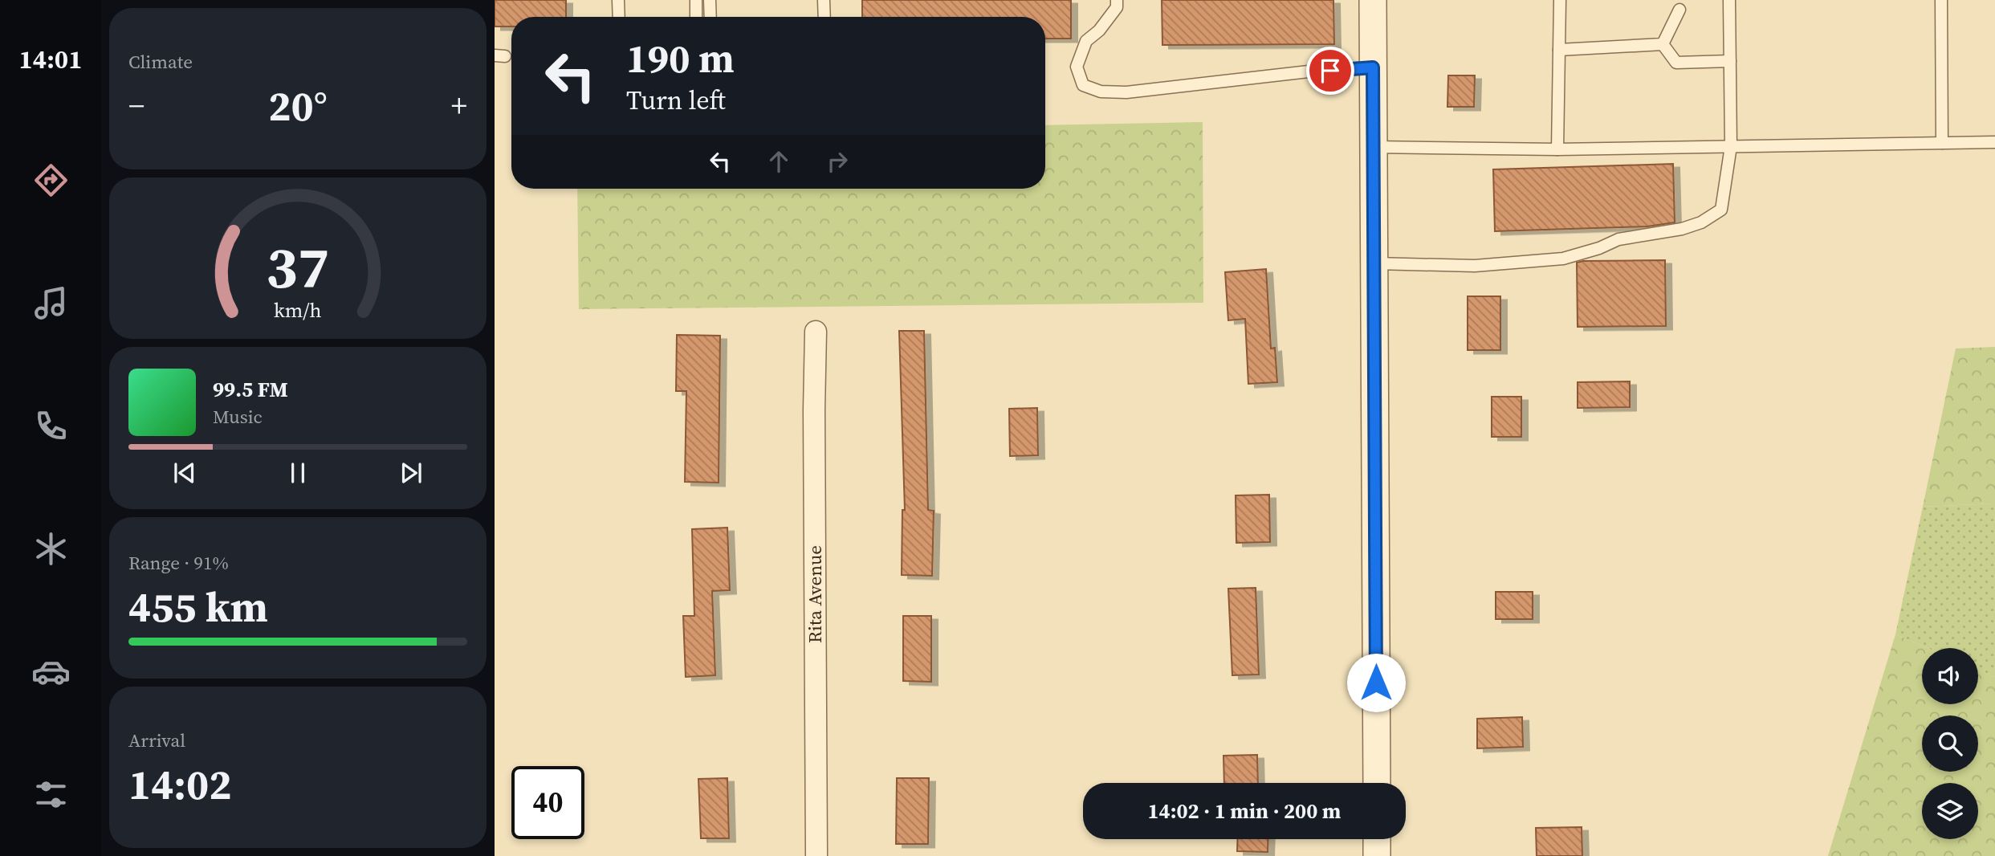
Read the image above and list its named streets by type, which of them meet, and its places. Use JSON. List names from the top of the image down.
{
  "streets": {
    "street": ["Rita Avenue"]
  },
  "page": {
    "tabs": "14:01",
    "tile": [
      "Climate",
      ["Range · 91%", "455 km"],
      ["Arrival", "14:02"]
    ],
    "turn": ["190 m", "Turn left"],
    "heat": ["−", "20°", "+"],
    "song": ["99.5 FM", "Music"],
    "limit": "40",
    "trip": "14:02 · 1 min · 200 m",
    "gauge": ["37", "km/h"]
  }
}
